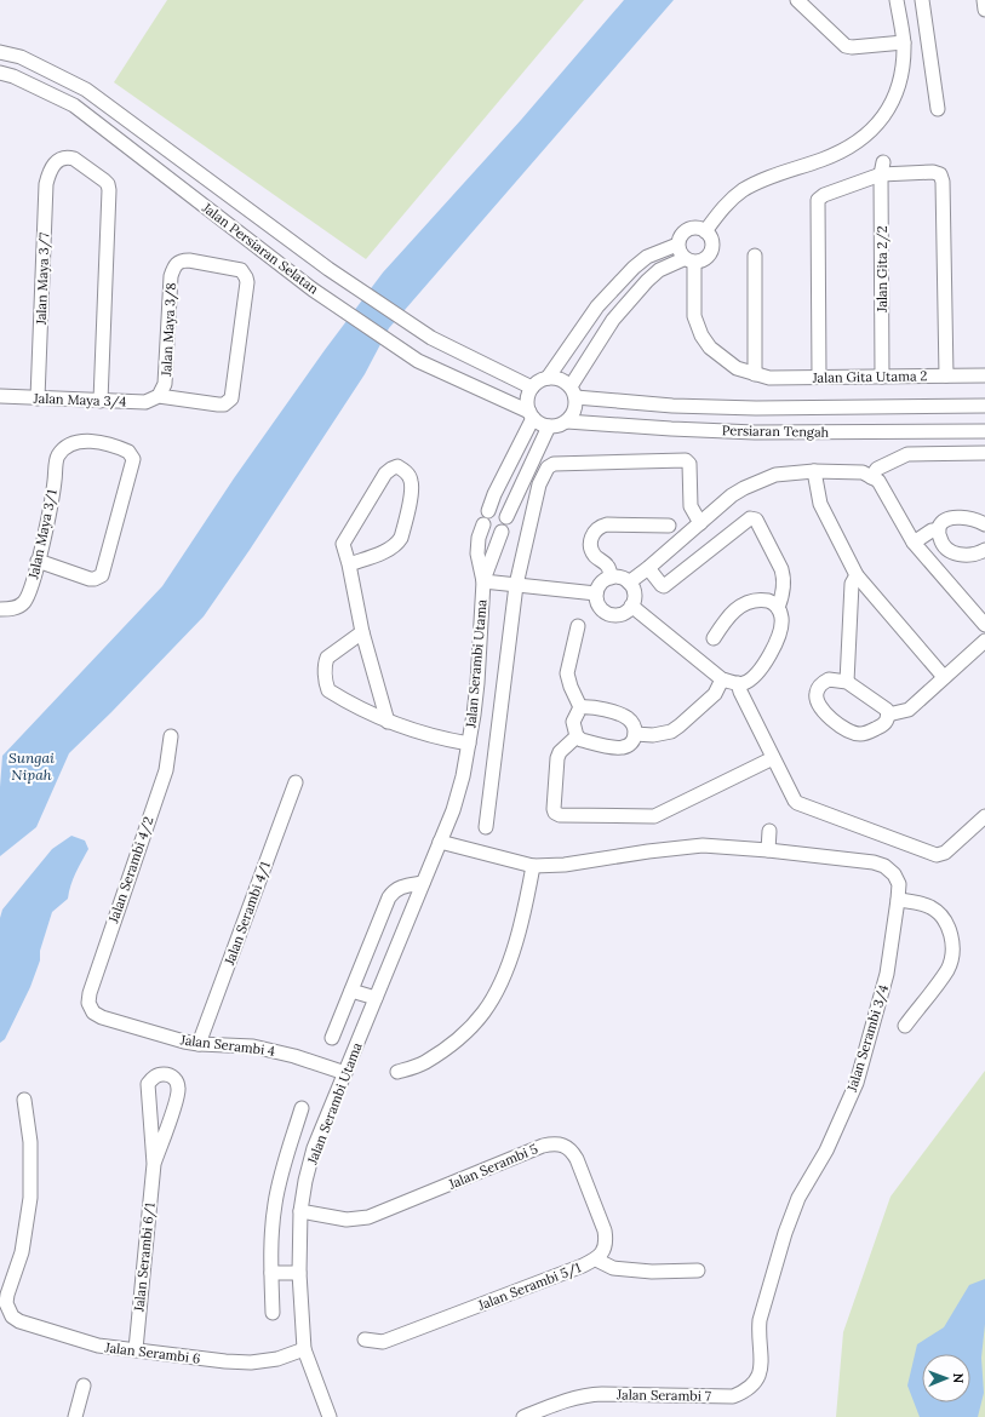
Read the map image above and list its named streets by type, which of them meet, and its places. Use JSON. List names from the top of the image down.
{
  "streets": {
    "street": [
      "Jalan Persiaran Selatan",
      "Jalan Gita 2/2",
      "Jalan Maya 3/7",
      "Jalan Maya 3/8",
      "Jalan Gita Utama 2",
      "Jalan Maya 3/4",
      "Persiaran Tengah",
      "Jalan Maya 3/1",
      "Jalan Serambi Utama",
      "Jalan Serambi 4/2",
      "Jalan Serambi 4/1",
      "Jalan Serambi 3/4",
      "Jalan Serambi 4",
      "Jalan Serambi 5",
      "Jalan Serambi 6/1",
      "Jalan Serambi 5/1",
      "Jalan Serambi 6",
      "Jalan Serambi 7"
    ]
  },
  "crossings": [
    ["Jalan Persiaran Selatan", "Persiaran Tengah"],
    ["Jalan Gita 2/2", "Jalan Gita Utama 2"],
    ["Jalan Maya 3/7", "Jalan Maya 3/4"],
    ["Jalan Maya 3/8", "Jalan Maya 3/4"],
    ["Jalan Serambi Utama", "Jalan Serambi 3/4"],
    ["Jalan Serambi Utama", "Jalan Serambi 4"],
    ["Jalan Serambi Utama", "Jalan Serambi 5"],
    ["Jalan Serambi Utama", "Jalan Serambi 6"],
    ["Jalan Serambi 4/2", "Jalan Serambi 4"],
    ["Jalan Serambi 4/1", "Jalan Serambi 4"],
    ["Jalan Serambi 3/4", "Jalan Serambi 7"],
    ["Jalan Serambi 5", "Jalan Serambi 5/1"],
    ["Jalan Serambi 6/1", "Jalan Serambi 6"]
  ],
  "water": ["Sungai Nipah"],
  "north": "right"
}
